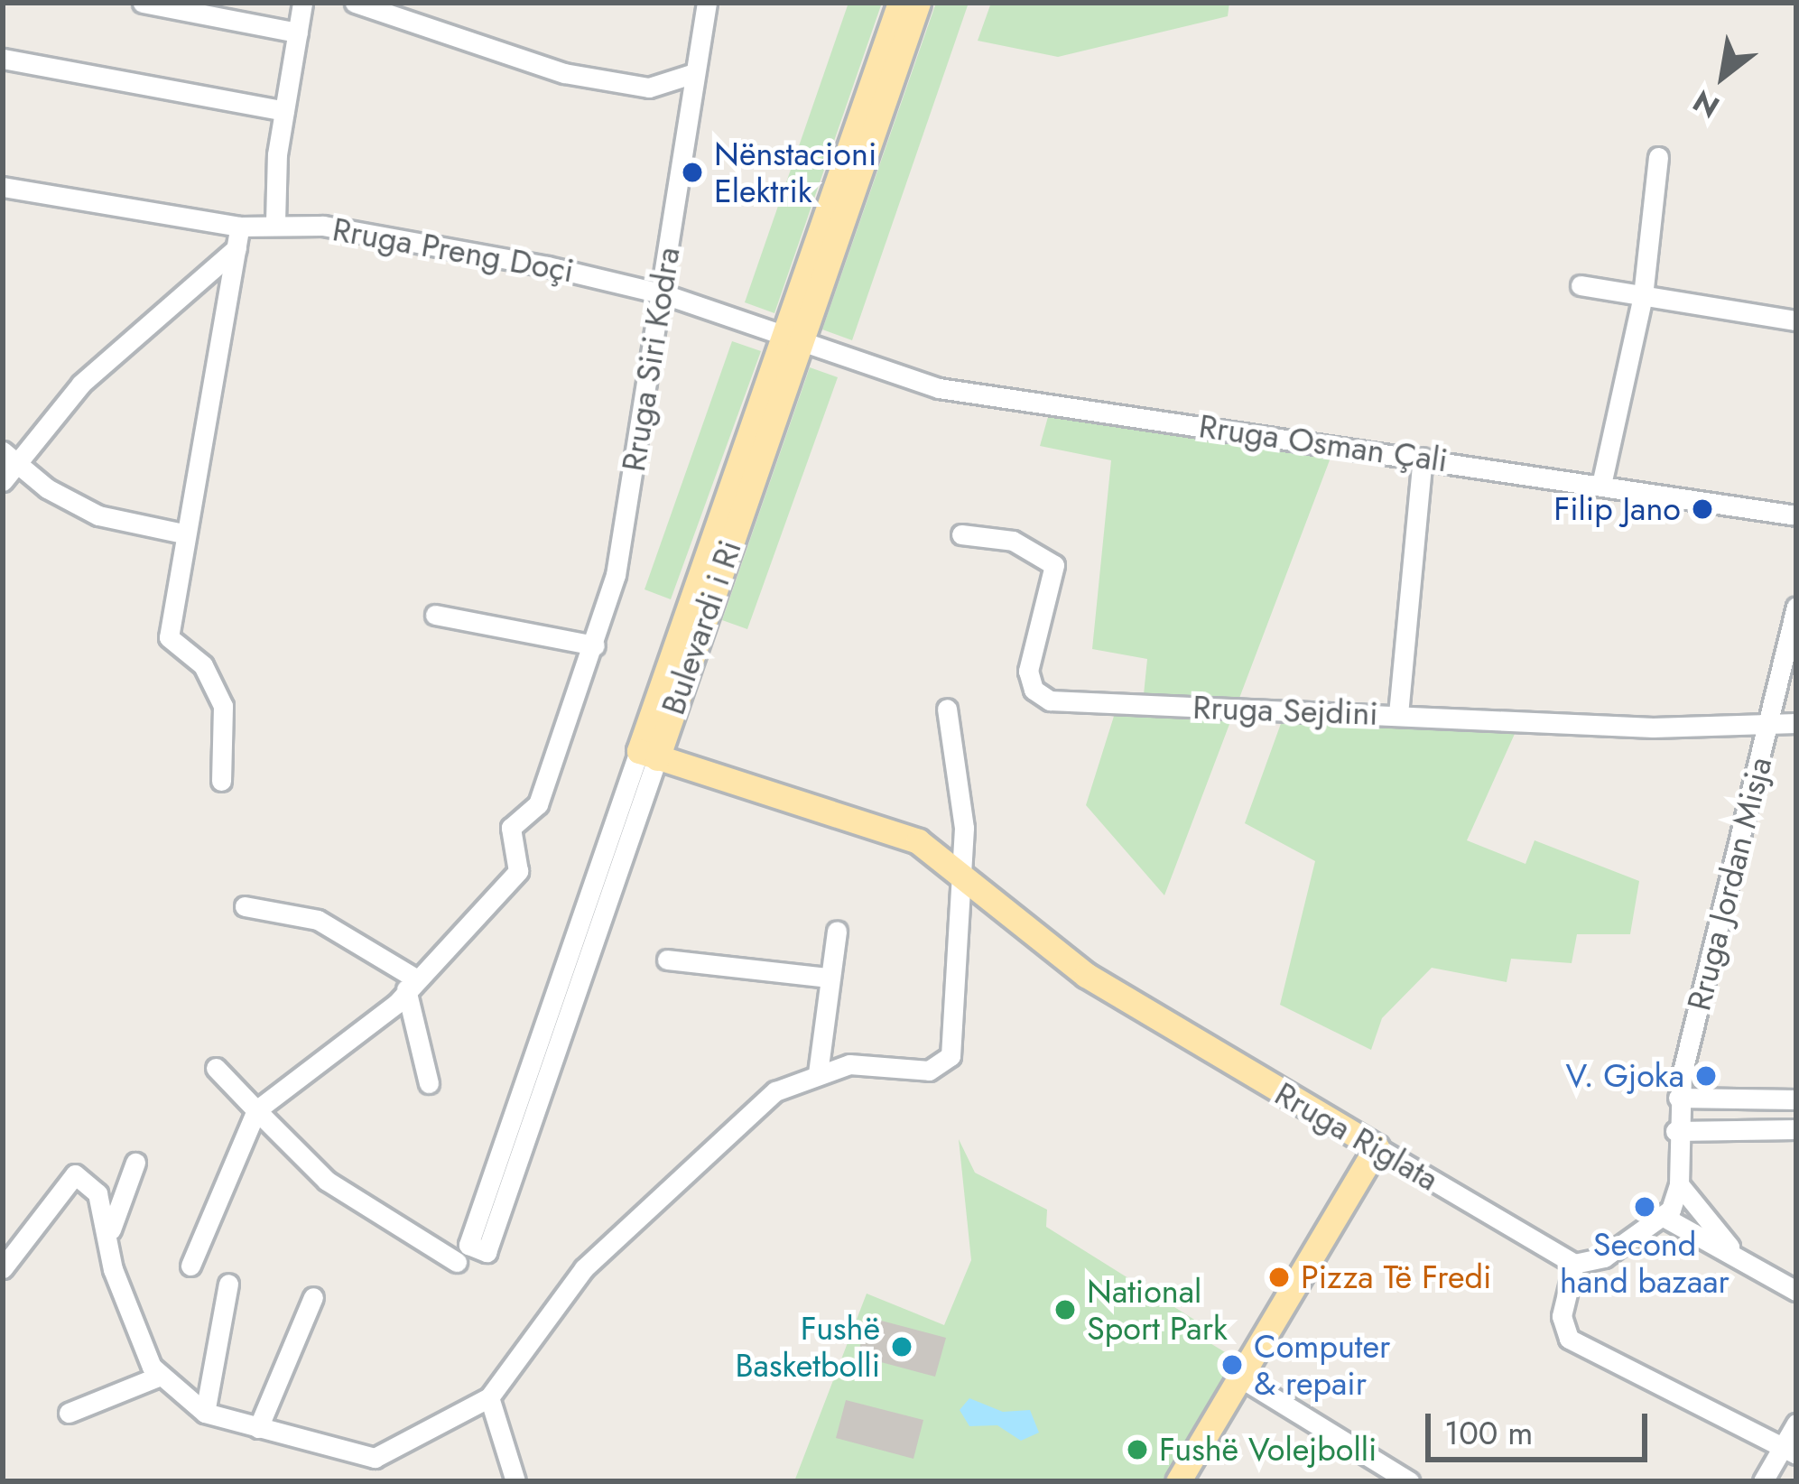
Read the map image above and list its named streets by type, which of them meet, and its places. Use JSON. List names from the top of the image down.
{
  "streets": {
    "main road": ["Bulevardi i Ri", "Rruga Riglata"],
    "street": [
      "Rruga Preng Doçi",
      "Rruga Siri Kodra",
      "Rruga Osman Çali",
      "Rruga Sejdini",
      "Rruga Jordan Misja"
    ]
  },
  "crossings": [
    ["Rruga Preng Doçi", "Rruga Siri Kodra"],
    ["Rruga Preng Doçi", "Rruga Osman Çali"],
    ["Rruga Preng Doçi", "Bulevardi i Ri"],
    ["Rruga Osman Çali", "Bulevardi i Ri"],
    ["Rruga Sejdini", "Rruga Jordan Misja"]
  ],
  "places": [
    "Nënstacioni Elektrik",
    "Filip Jano",
    "V. Gjoka",
    "Second hand bazaar",
    "Pizza Të Fredi",
    "National Sport Park",
    "Fushë Basketbolli",
    "Computer & repair",
    "Fushë Volejbolli"
  ],
  "scale_bar": "100 m",
  "north": "bottom left"
}
